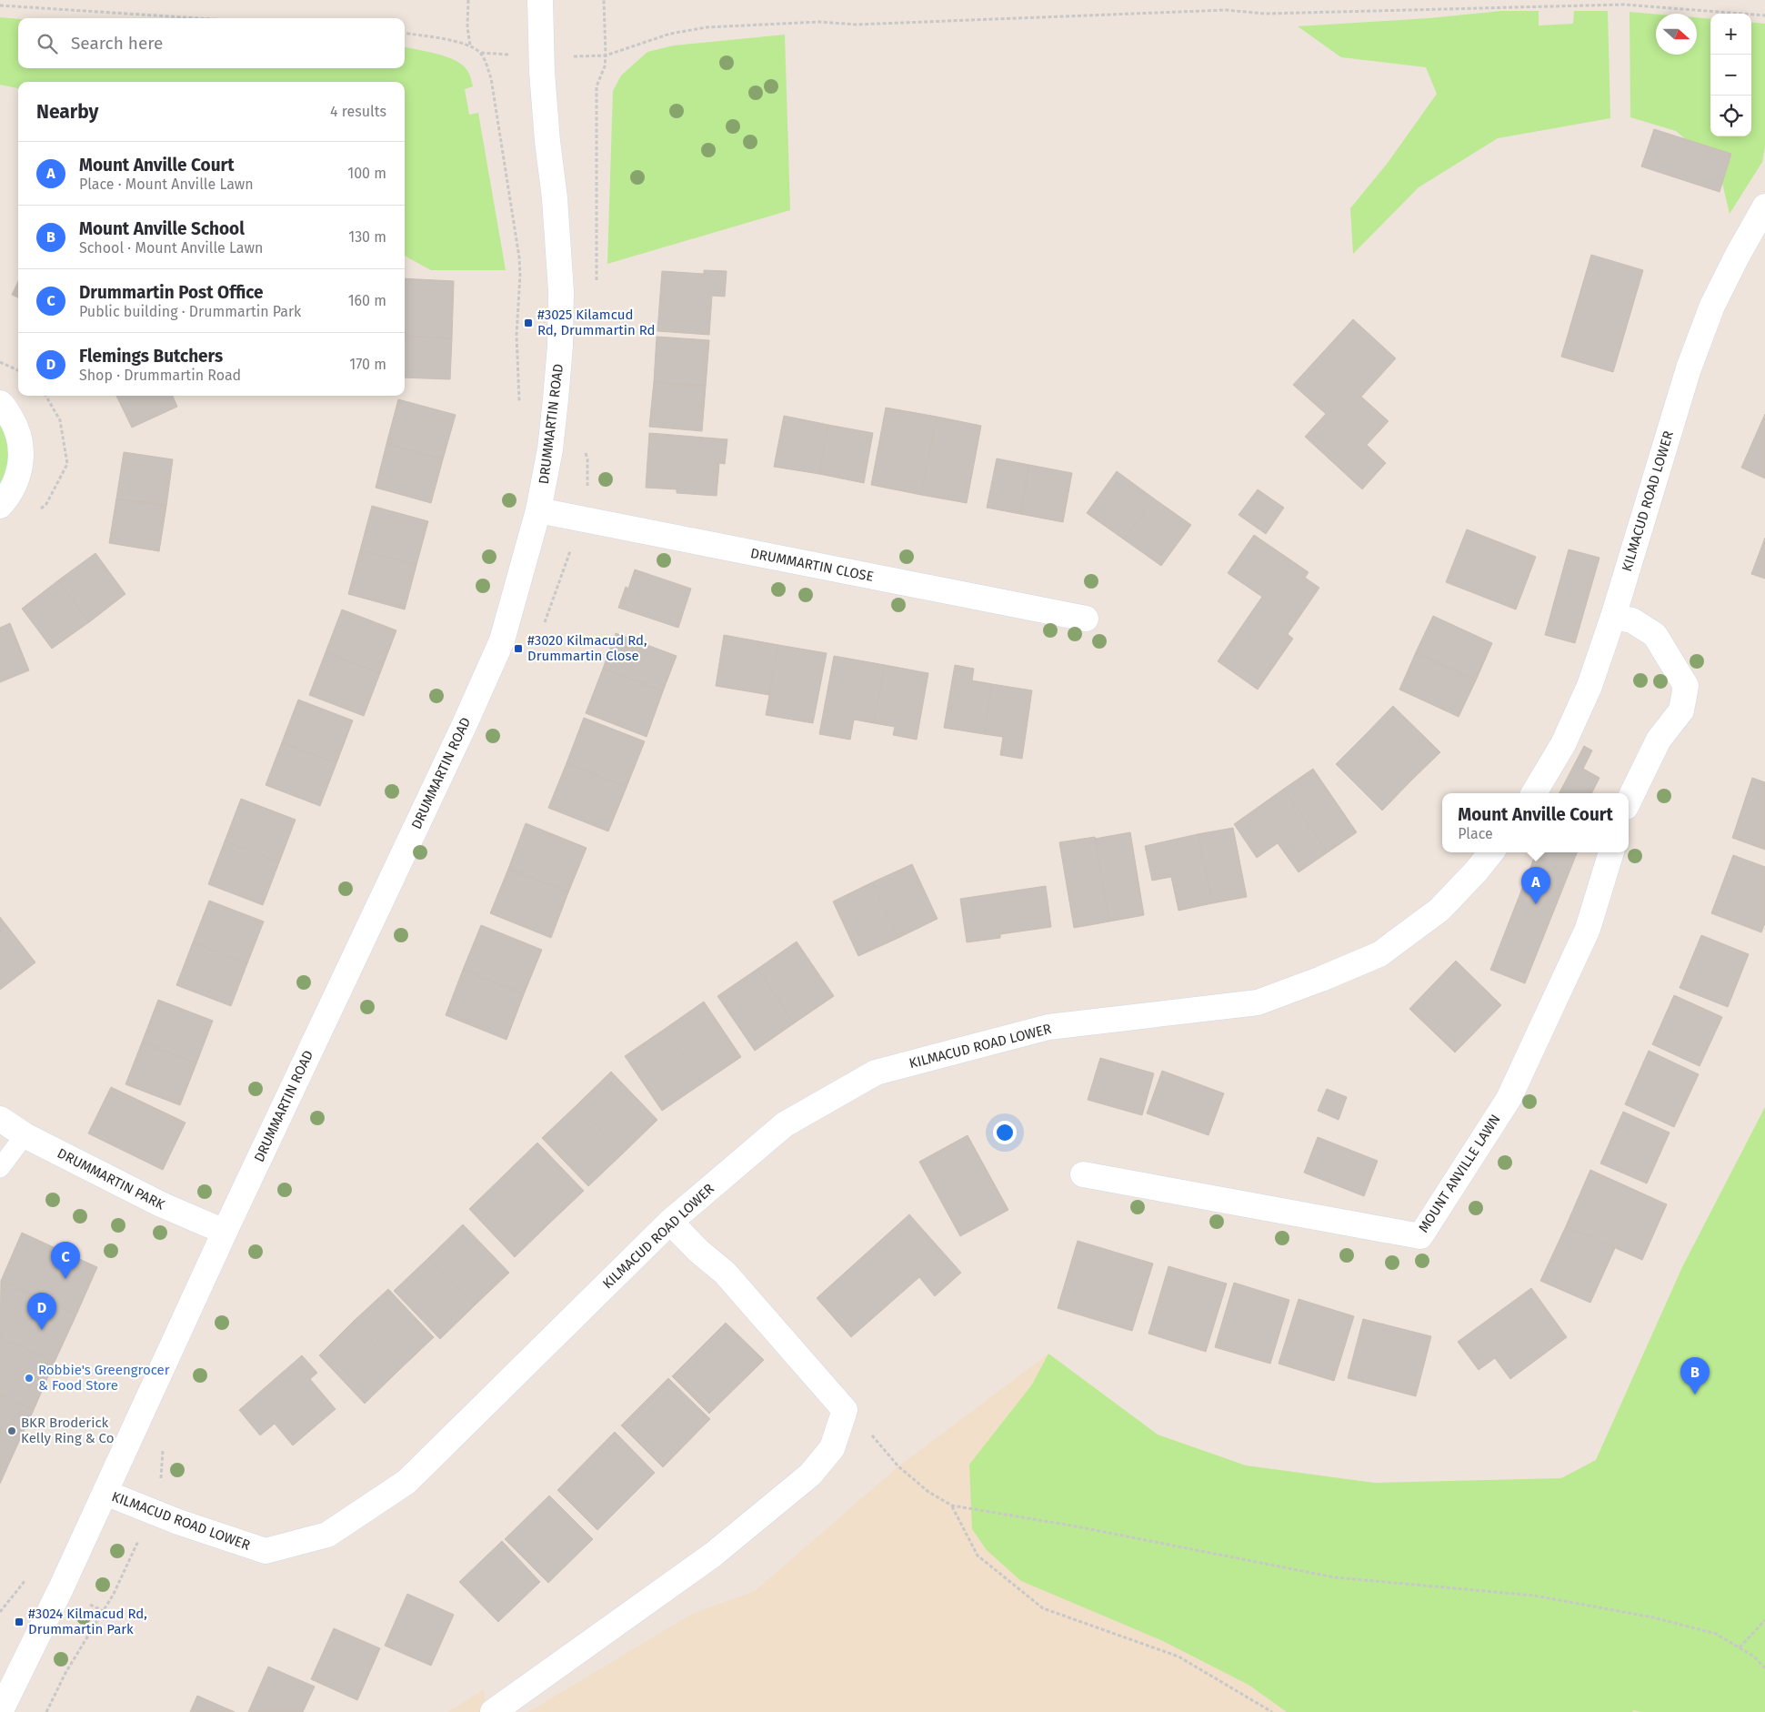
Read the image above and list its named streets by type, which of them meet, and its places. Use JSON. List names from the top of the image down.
{
  "streets": {
    "street": [
      "DRUMMARTIN ROAD",
      "KILMACUD ROAD LOWER",
      "DRUMMARTIN CLOSE",
      "MOUNT ANVILLE LAWN",
      "DRUMMARTIN PARK"
    ]
  },
  "crossings": [
    ["DRUMMARTIN ROAD", "KILMACUD ROAD LOWER"],
    ["DRUMMARTIN ROAD", "DRUMMARTIN CLOSE"],
    ["DRUMMARTIN ROAD", "DRUMMARTIN PARK"]
  ],
  "places": {
    "transit": ["#3025 Kilamcud Rd, Drummartin Rd", "#3020 Kilmacud Rd, Drummartin Close", "#3024 Kilmacud Rd, Drummartin Park"],
    "other": ["Robbie's Greengrocer & Food Store", "BKR Broderick Kelly Ring & Co"]
  },
  "north": "right",
  "page": {
    "map_buttons": ["+", "−"],
    "search": "Search here",
    "heading": ["Nearby", "4 results"],
    "list": [
      {
        "mark": "A",
        "name": "Mount Anville Court",
        "note": "Place · Mount Anville Lawn",
        "value": "100 m"
      },
      {
        "mark": "B",
        "name": "Mount Anville School",
        "note": "School · Mount Anville Lawn",
        "value": "130 m"
      },
      {
        "mark": "C",
        "name": "Drummartin Post Office",
        "note": "Public building · Drummartin Park",
        "value": "160 m"
      },
      {
        "mark": "D",
        "name": "Flemings Butchers",
        "note": "Shop · Drummartin Road",
        "value": "170 m"
      }
    ],
    "popup": ["Mount Anville Court", "Place"],
    "pins": [
      "A",
      "C",
      "D",
      "B"
    ]
  }
}
